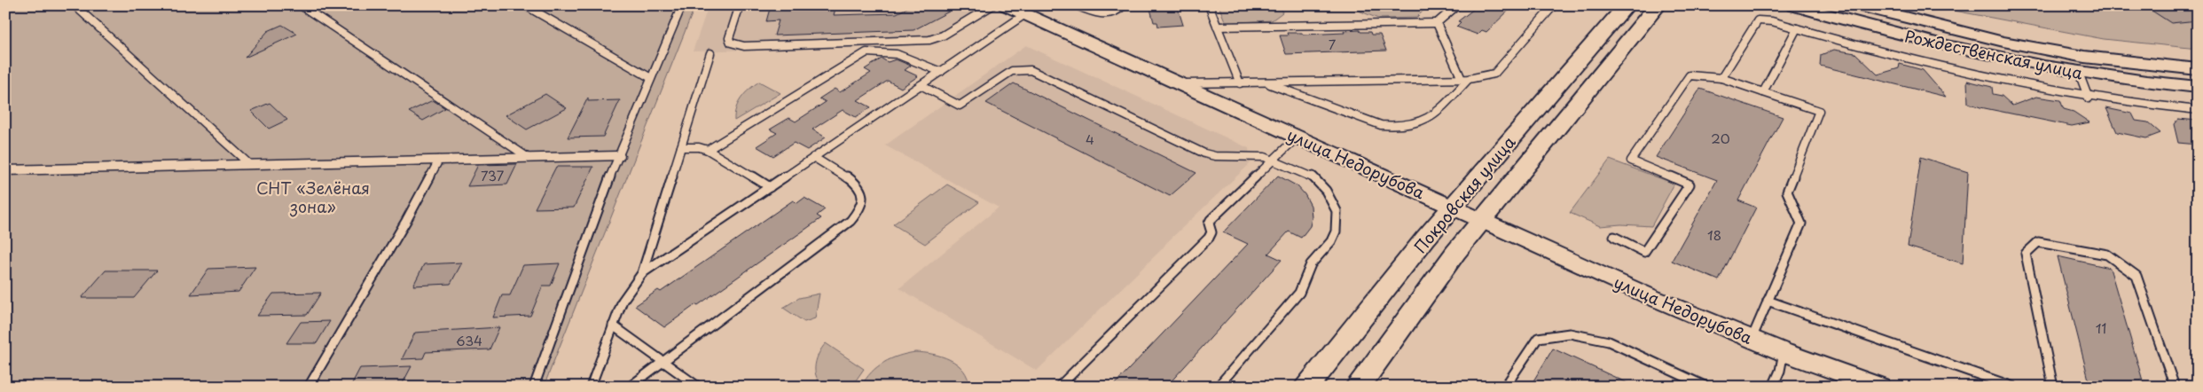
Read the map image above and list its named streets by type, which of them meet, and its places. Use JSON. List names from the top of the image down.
{
  "streets": {
    "main road": ["Покровская улица"],
    "street": ["Рождественская улица", "улица Недорубова"]
  },
  "crossings": [
    ["улица Недорубова", "Покровская улица"]
  ],
  "parks": ["СНТ «Зелёная зона»"],
  "house_numbers": [
    "7",
    "20",
    "4",
    "737",
    "18",
    "11",
    "634"
  ]
}
